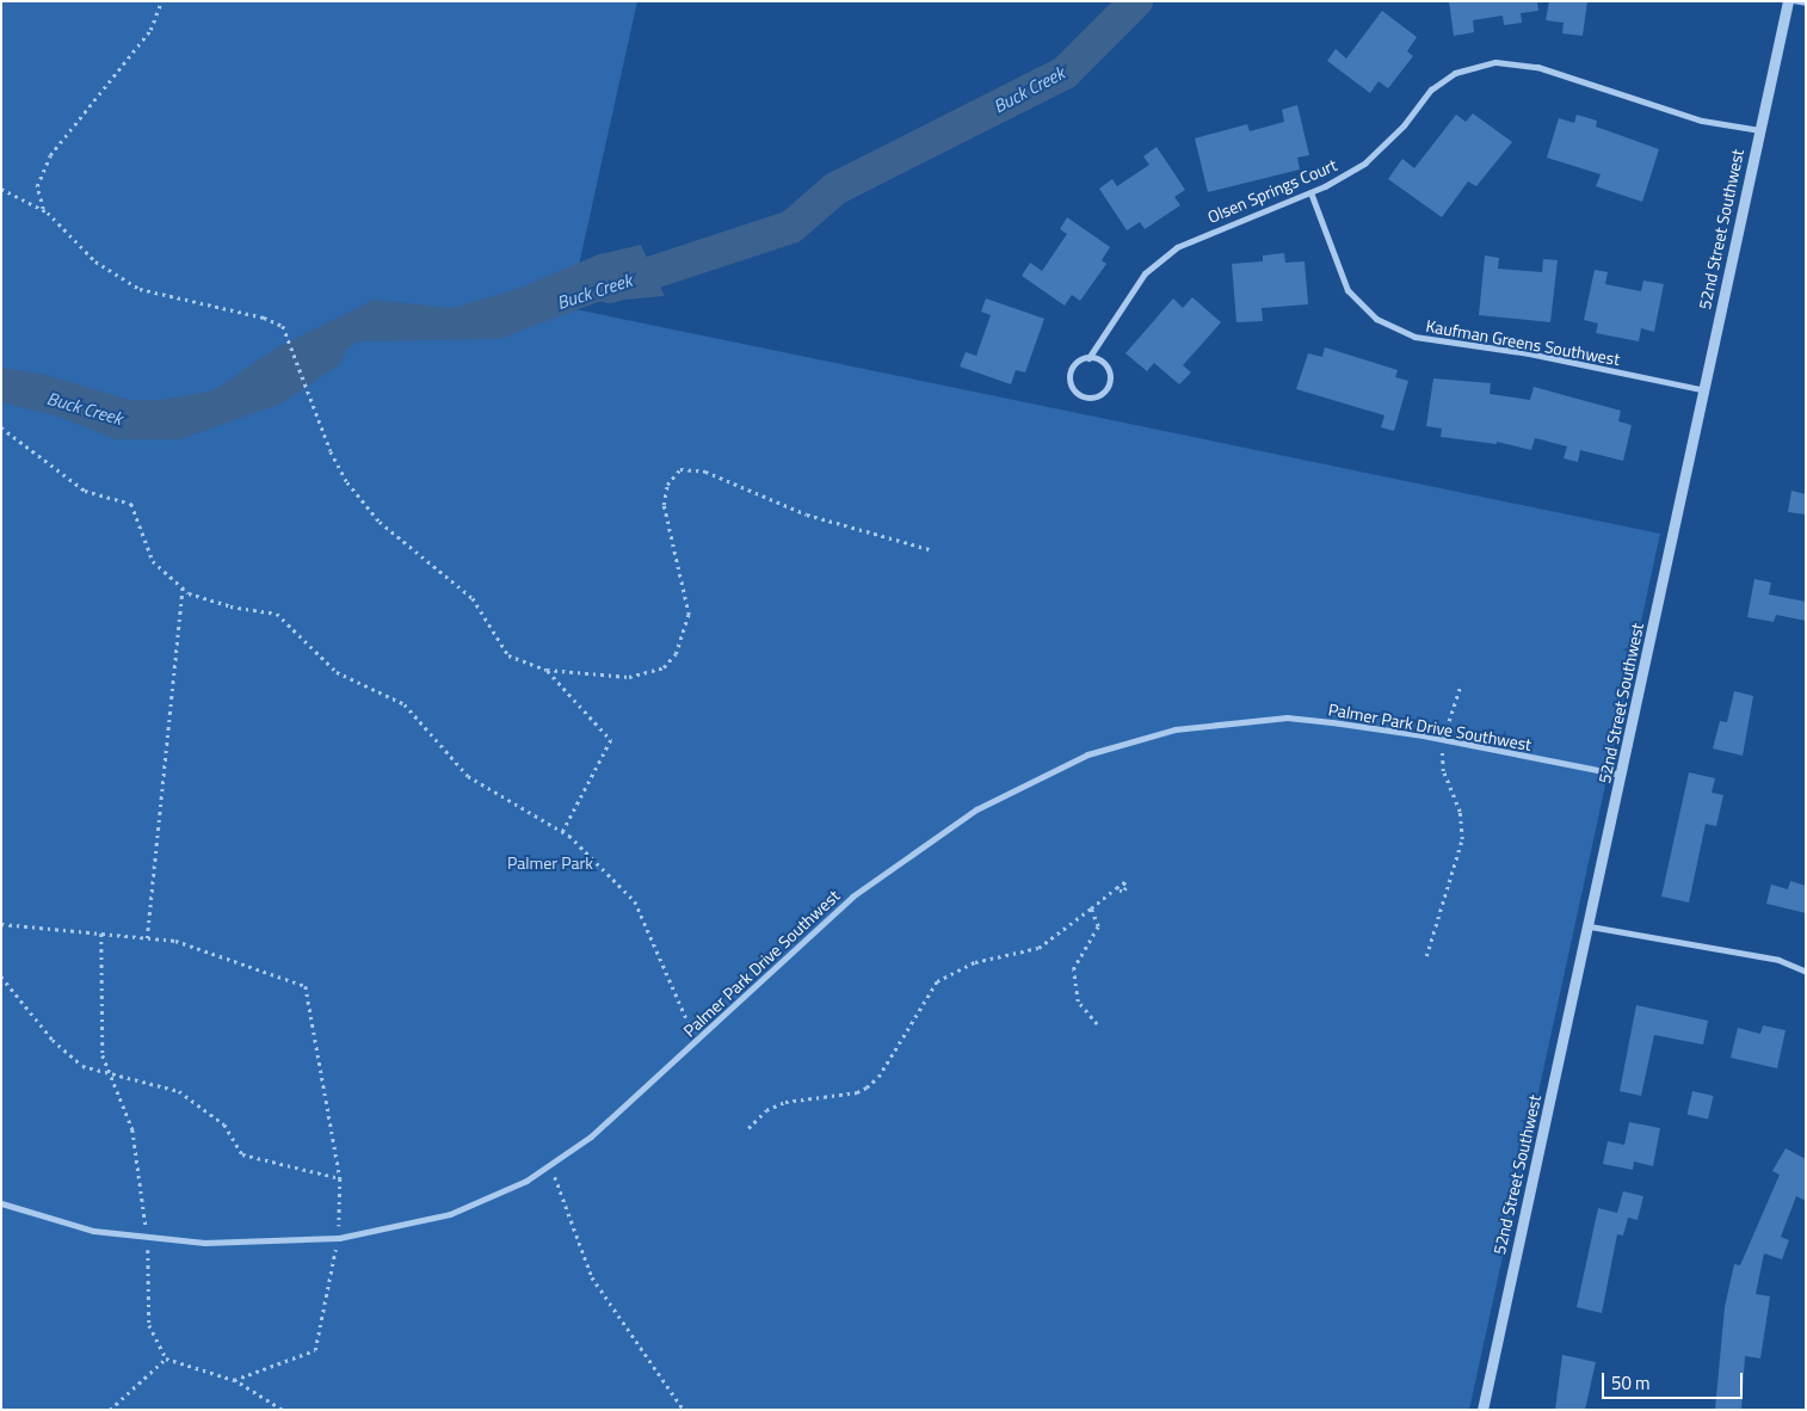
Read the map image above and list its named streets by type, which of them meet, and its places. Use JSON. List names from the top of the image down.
{
  "streets": {
    "street": [
      "Olsen Springs Court",
      "52nd Street Southwest",
      "Kaufman Greens Southwest",
      "Palmer Park Drive Southwest"
    ]
  },
  "crossings": [
    ["Olsen Springs Court", "52nd Street Southwest"],
    ["Olsen Springs Court", "Kaufman Greens Southwest"],
    ["52nd Street Southwest", "Kaufman Greens Southwest"],
    ["52nd Street Southwest", "Palmer Park Drive Southwest"]
  ],
  "water": ["Buck Creek"],
  "parks": ["Palmer Park"],
  "scale_bar": "50 m"
}
